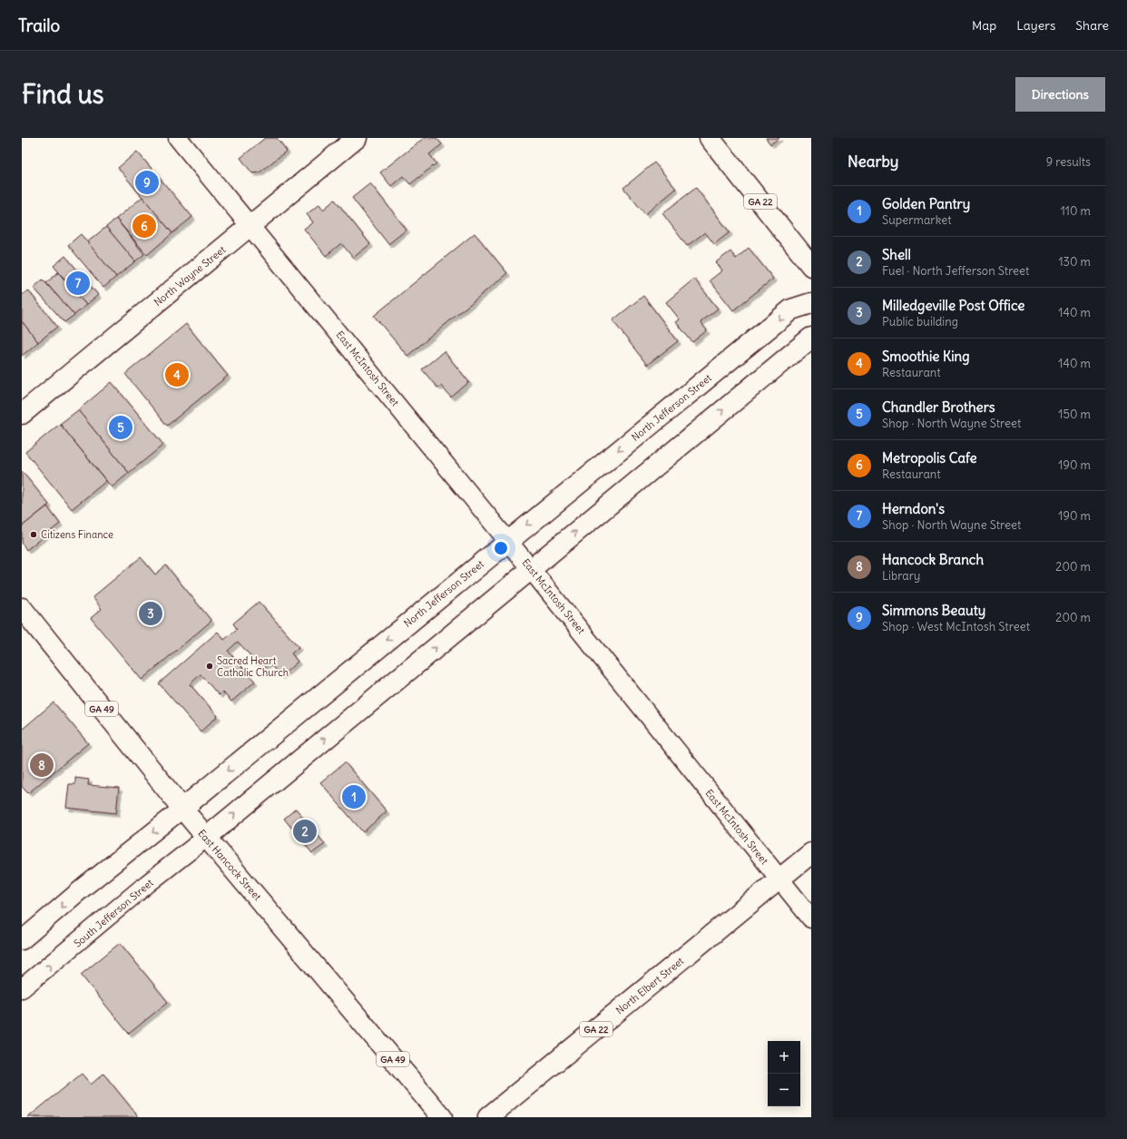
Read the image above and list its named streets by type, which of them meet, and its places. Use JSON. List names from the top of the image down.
{
  "streets": {
    "main road": [
      "GA 22",
      "North Wayne Street",
      "North Jefferson Street",
      "GA 49",
      "East Hancock Street",
      "North Elbert Street"
    ],
    "street": ["East McIntosh Street", "South Jefferson Street"]
  },
  "crossings": [
    ["North Wayne Street", "East McIntosh Street"],
    ["East McIntosh Street", "North Jefferson Street"],
    ["East McIntosh Street", "North Elbert Street"],
    ["North Jefferson Street", "East Hancock Street"],
    ["East Hancock Street", "South Jefferson Street"]
  ],
  "places": ["Citizens Finance", "Sacred Heart Catholic Church"],
  "page": {
    "header": "Trailo",
    "nav": ["Map", "Layers", "Share"],
    "buttons": "Directions",
    "title": "Find us",
    "heading": ["Nearby", "9 results"],
    "pins": [
      "9",
      "6",
      "7",
      "4",
      "5",
      "3",
      "8",
      "1",
      "2"
    ],
    "list": [
      {
        "mark": "1",
        "name": "Golden Pantry",
        "note": "Supermarket",
        "value": "110 m"
      },
      {
        "mark": "2",
        "name": "Shell",
        "note": "Fuel · North Jefferson Street",
        "value": "130 m"
      },
      {
        "mark": "3",
        "name": "Milledgeville Post Office",
        "note": "Public building",
        "value": "140 m"
      },
      {
        "mark": "4",
        "name": "Smoothie King",
        "note": "Restaurant",
        "value": "140 m"
      },
      {
        "mark": "5",
        "name": "Chandler Brothers",
        "note": "Shop · North Wayne Street",
        "value": "150 m"
      },
      {
        "mark": "6",
        "name": "Metropolis Cafe",
        "note": "Restaurant",
        "value": "190 m"
      },
      {
        "mark": "7",
        "name": "Herndon's",
        "note": "Shop · North Wayne Street",
        "value": "190 m"
      },
      {
        "mark": "8",
        "name": "Hancock Branch",
        "note": "Library",
        "value": "200 m"
      },
      {
        "mark": "9",
        "name": "Simmons Beauty",
        "note": "Shop · West McIntosh Street",
        "value": "200 m"
      }
    ],
    "map_buttons": ["+", "−"]
  }
}
